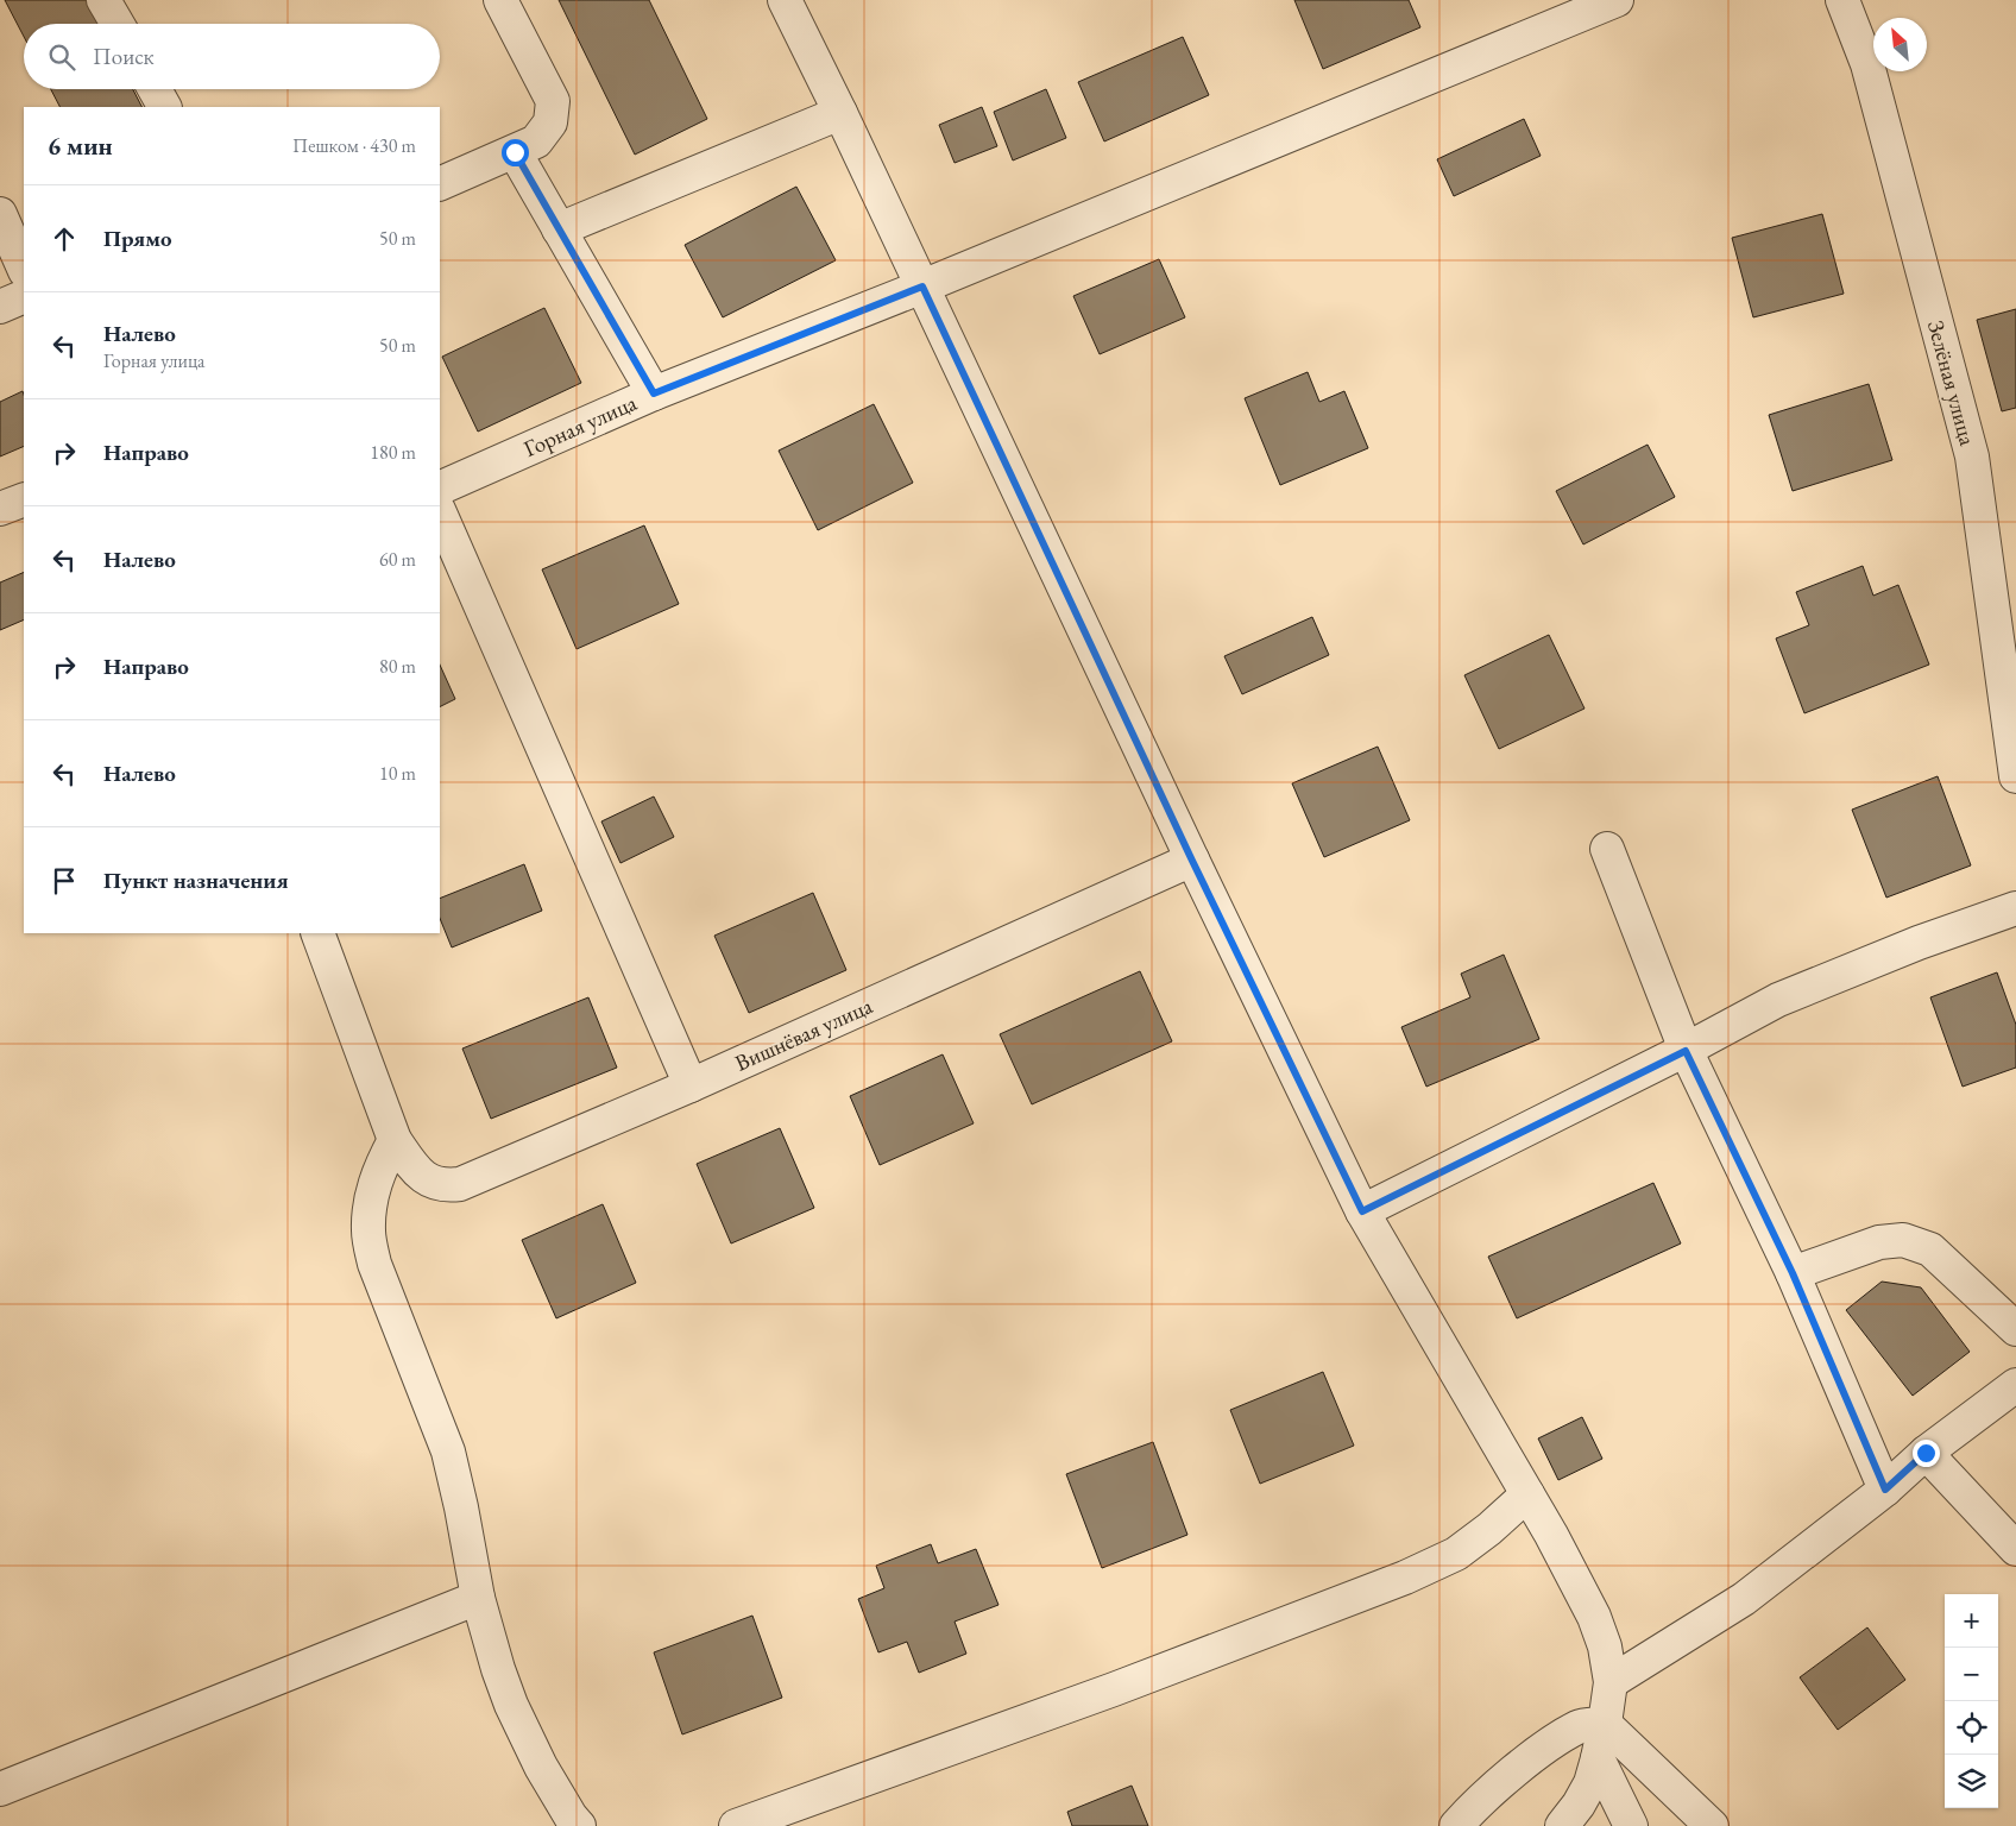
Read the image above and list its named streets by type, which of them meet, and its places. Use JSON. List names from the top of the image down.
{
  "streets": {
    "street": ["Зелёная улица", "Горная улица", "Вишнёвая улица"]
  },
  "north": "top left",
  "page": {
    "search": "Поиск",
    "heading": ["6 мин", "Пешком · 430 m"],
    "list": [
      ["Прямо", "50 m"],
      ["Налево", "Горная улица", "50 m"],
      ["Направо", "180 m"],
      ["Налево", "60 m"],
      ["Направо", "80 m"],
      ["Налево", "10 m"],
      "Пункт назначения"
    ],
    "map_buttons": ["+", "−"]
  }
}
